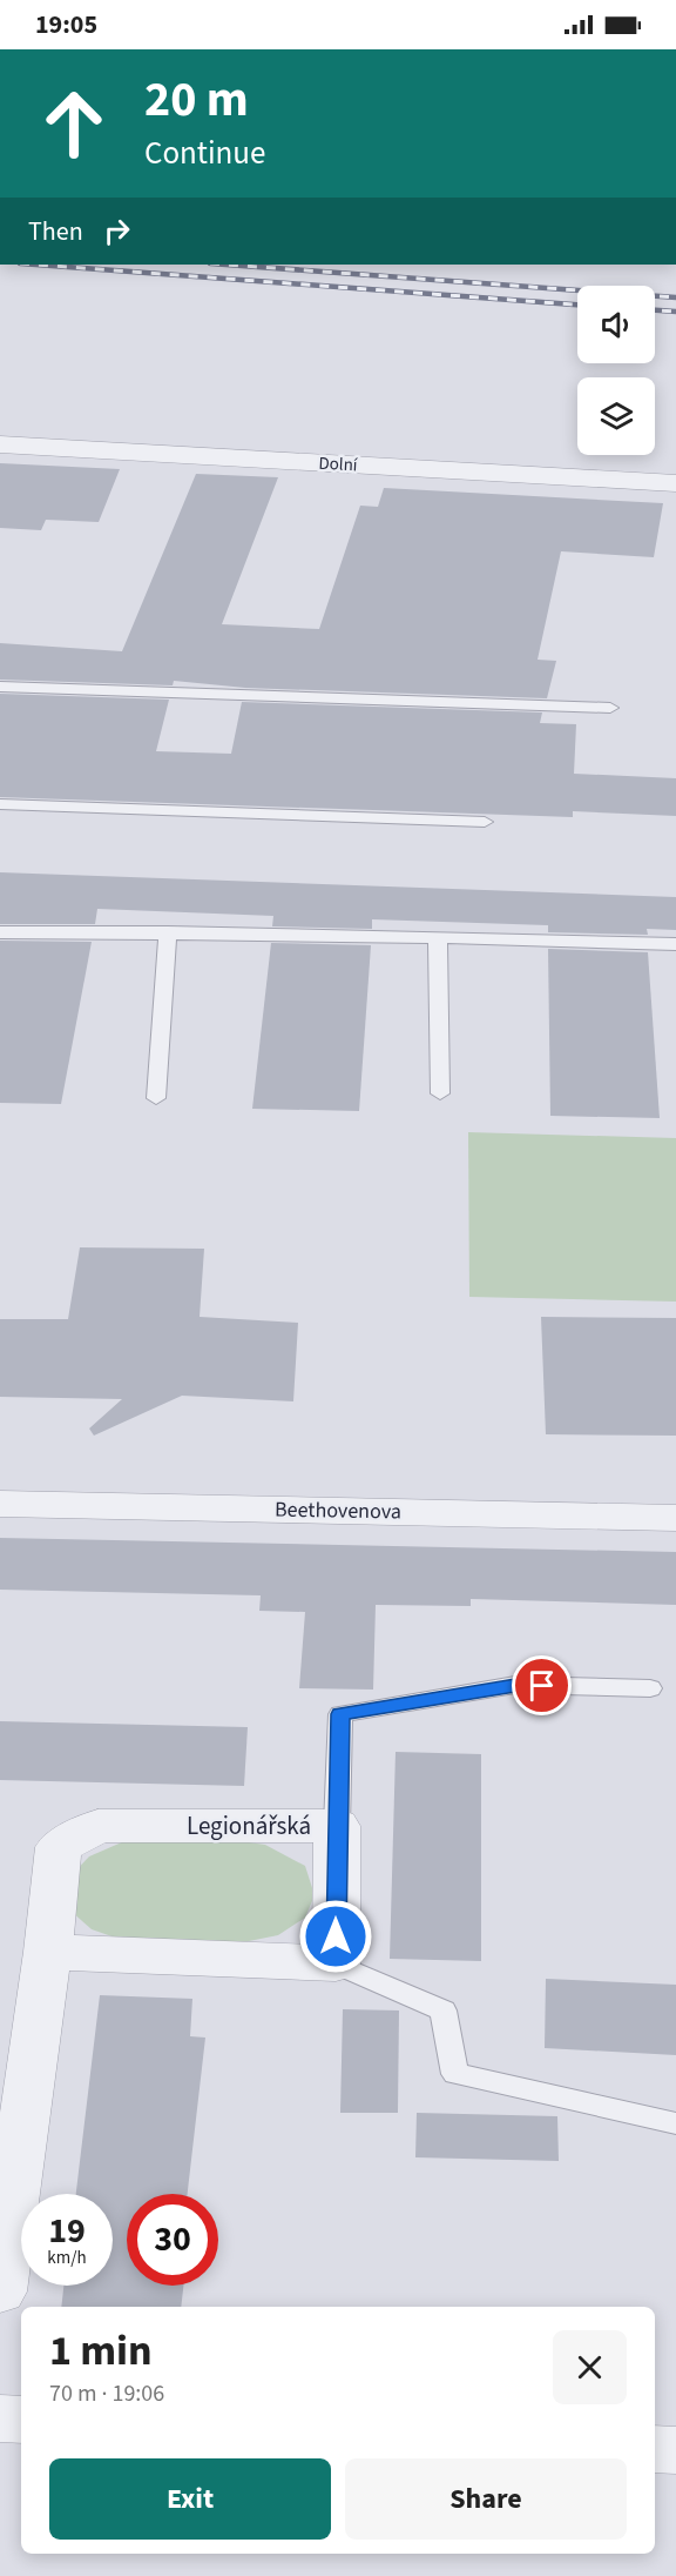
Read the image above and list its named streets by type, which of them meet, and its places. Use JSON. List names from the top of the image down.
{
  "streets": {
    "street": ["Dolní", "Beethovenova", "Legionářská"]
  },
  "page": {
    "status": "19:05",
    "turn": ["20 m", "Continue"],
    "then": "Then",
    "speed": "19 km/h",
    "limit": "30",
    "heading": ["1 min", "70 m · 19:06"],
    "buttons": ["Exit", "Share"]
  }
}
